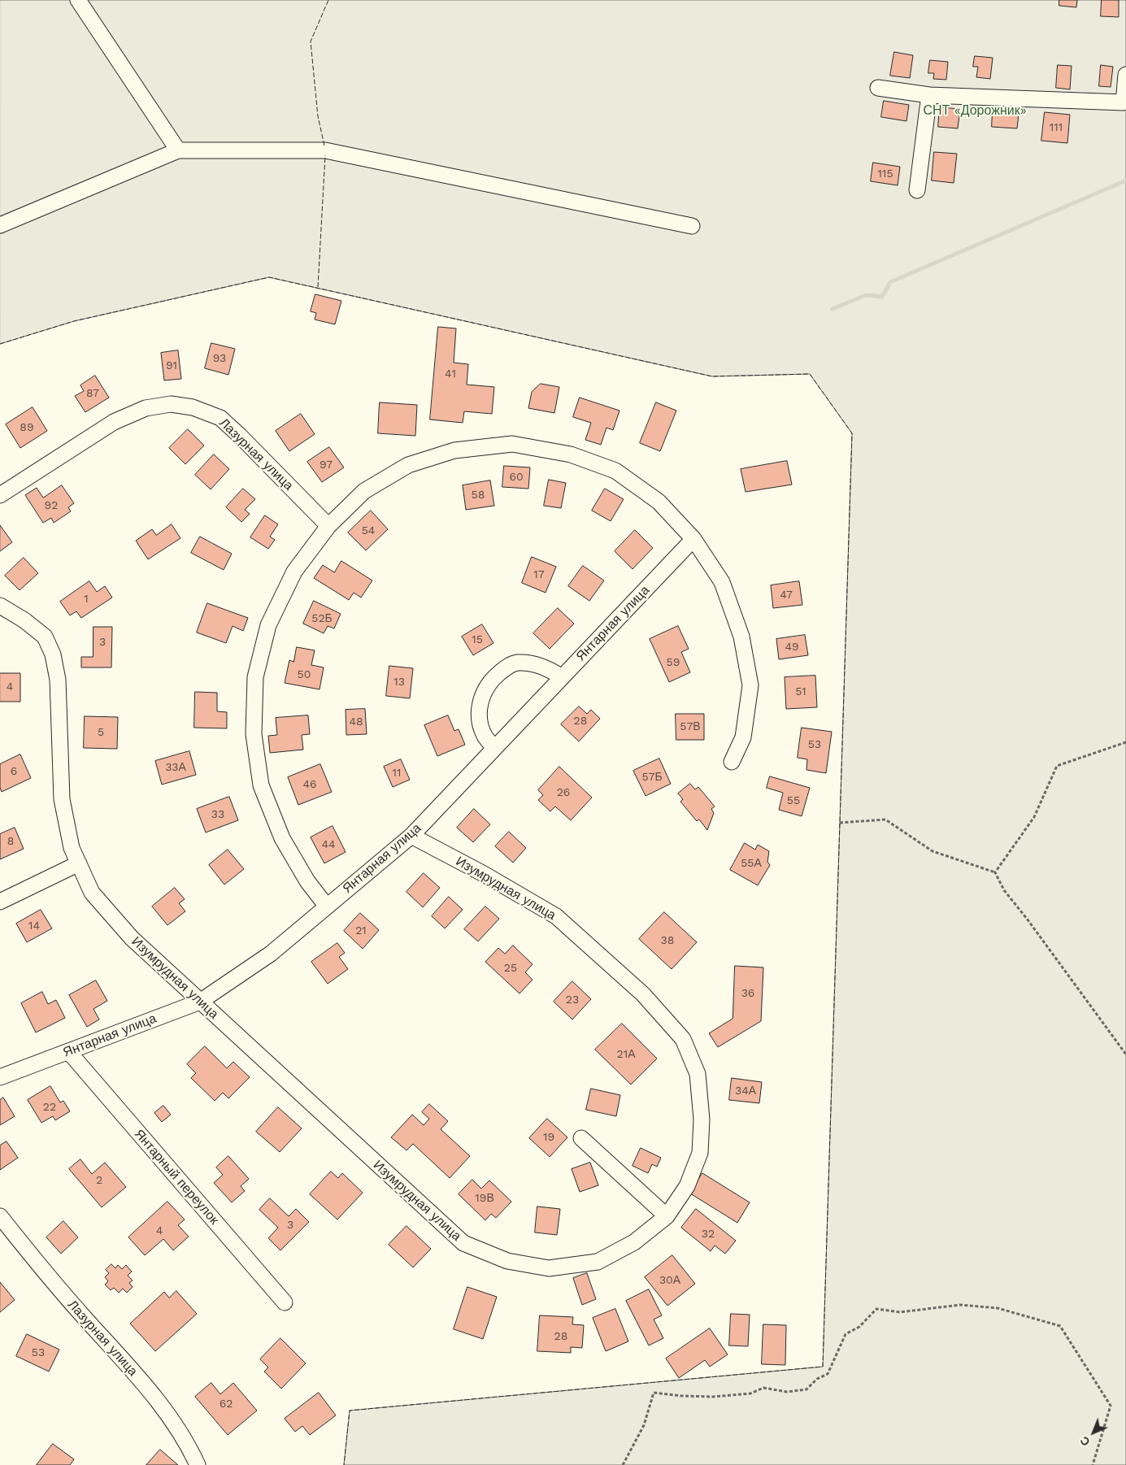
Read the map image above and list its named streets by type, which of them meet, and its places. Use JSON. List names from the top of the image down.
{
  "streets": {
    "street": [
      "Лазурная улица",
      "Янтарная улица",
      "Изумрудная улица",
      "Янтарный переулок"
    ]
  },
  "crossings": [
    ["Янтарная улица", "Изумрудная улица"],
    ["Янтарная улица", "Янтарный переулок"]
  ],
  "parks": ["СНТ «Дорожник»"],
  "house_numbers": [
    "111",
    "115",
    "93",
    "91",
    "41",
    "87",
    "89",
    "97",
    "60",
    "58",
    "92",
    "54",
    "17",
    "47",
    "1",
    "52Б",
    "15",
    "3",
    "49",
    "59",
    "50",
    "13",
    "4",
    "51",
    "28",
    "48",
    "57В",
    "5",
    "53",
    "33А",
    "6",
    "11",
    "57Б",
    "46",
    "26",
    "55",
    "33",
    "8",
    "44",
    "55А",
    "14",
    "21",
    "38",
    "25",
    "36",
    "23",
    "21А",
    "34А",
    "22",
    "19",
    "2",
    "19В",
    "3",
    "4",
    "32",
    "30А",
    "28",
    "53",
    "62"
  ],
  "north": "bottom left"
}
